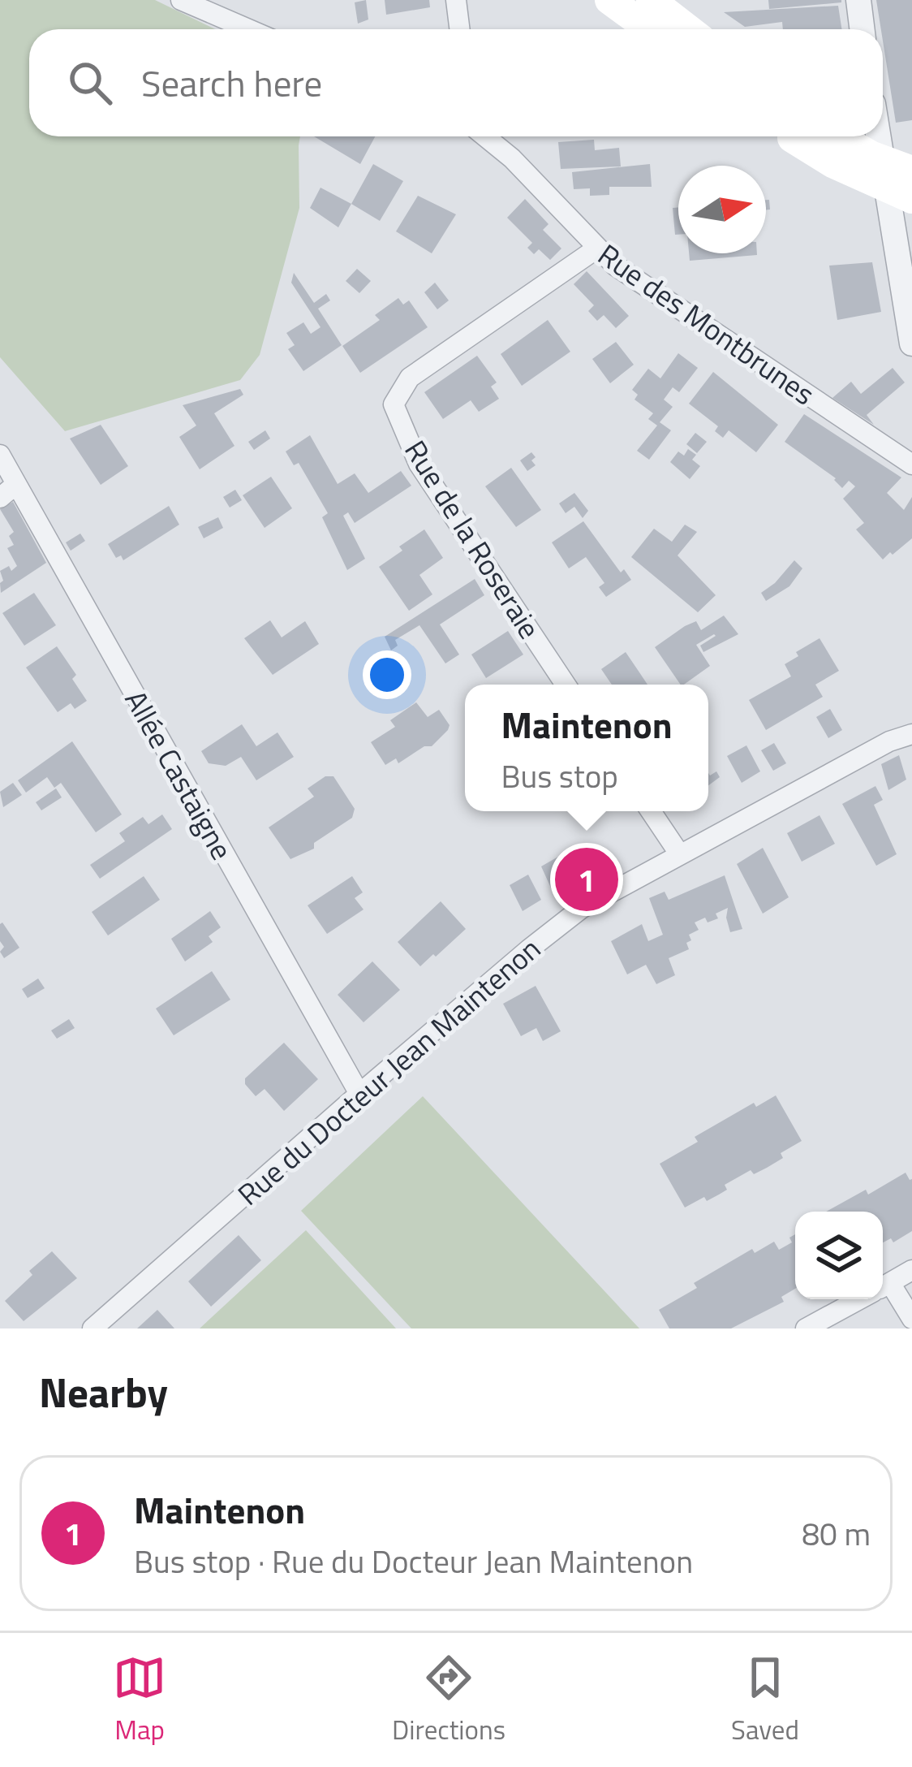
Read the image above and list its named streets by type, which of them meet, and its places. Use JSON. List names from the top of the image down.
{
  "streets": {
    "street": [
      "Rue des Montbrunes",
      "Rue de la Roseraie",
      "Allée Castaigne",
      "Rue du Docteur Jean Maintenon"
    ]
  },
  "crossings": [
    ["Rue des Montbrunes", "Rue de la Roseraie"],
    ["Allée Castaigne", "Rue du Docteur Jean Maintenon"]
  ],
  "north": "right",
  "page": {
    "search": "Search here",
    "popup": ["Maintenon", "Bus stop"],
    "pins": "1",
    "heading": "Nearby",
    "list": [
      {
        "mark": "1",
        "name": "Maintenon",
        "note": "Bus stop · Rue du Docteur Jean Maintenon",
        "value": "80 m"
      }
    ],
    "nav": ["Map", "Directions", "Saved"]
  }
}
